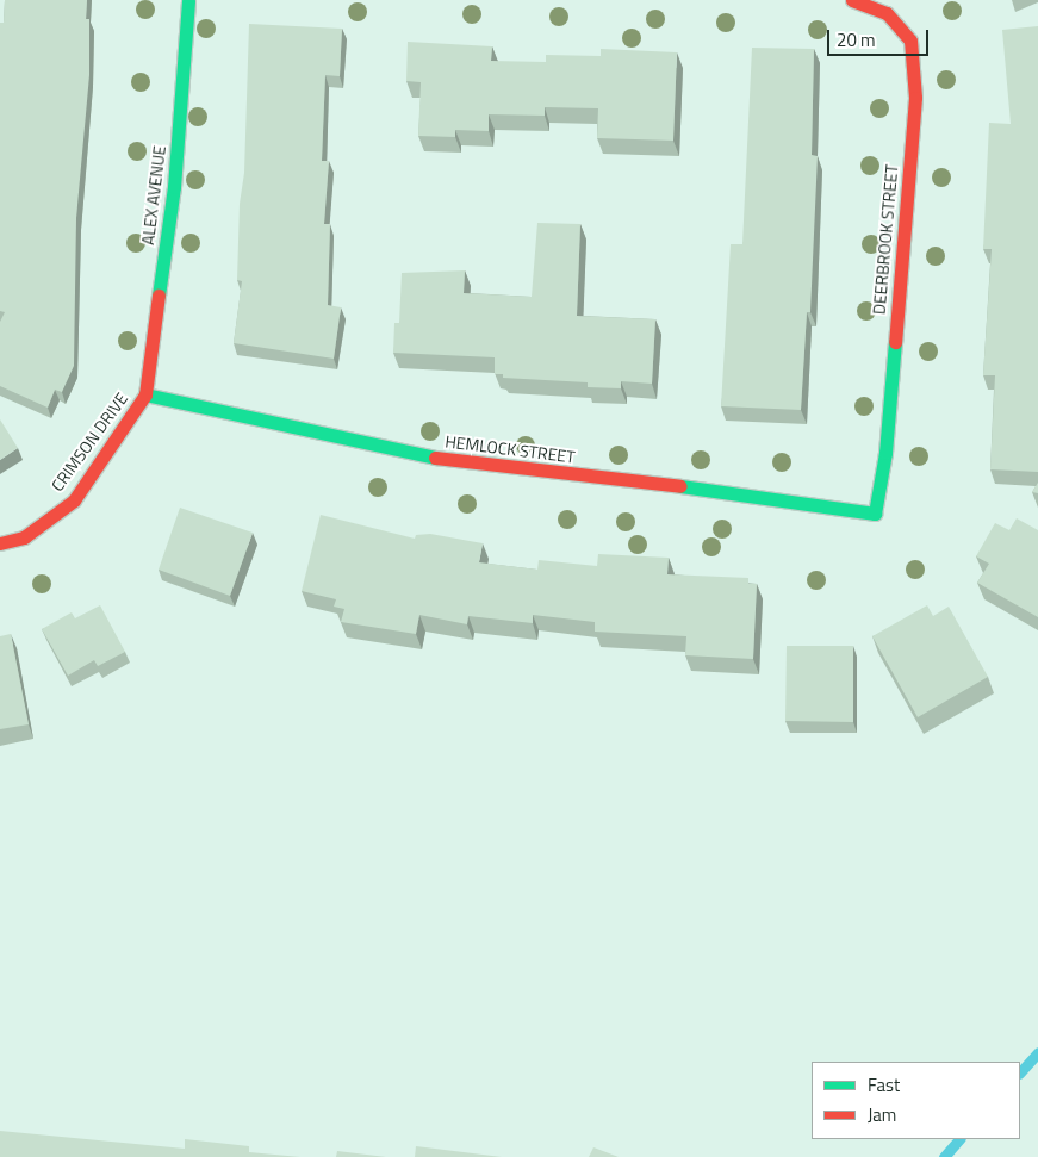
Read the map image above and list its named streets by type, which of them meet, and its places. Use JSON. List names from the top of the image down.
{
  "streets": {
    "street": [
      "ALEX AVENUE",
      "DEERBROOK STREET",
      "CRIMSON DRIVE",
      "HEMLOCK STREET"
    ]
  },
  "crossings": [
    ["ALEX AVENUE", "CRIMSON DRIVE"],
    ["ALEX AVENUE", "HEMLOCK STREET"],
    ["DEERBROOK STREET", "HEMLOCK STREET"],
    ["CRIMSON DRIVE", "HEMLOCK STREET"]
  ],
  "legend": ["Fast", "Jam"],
  "scale_bar": "20 m"
}
